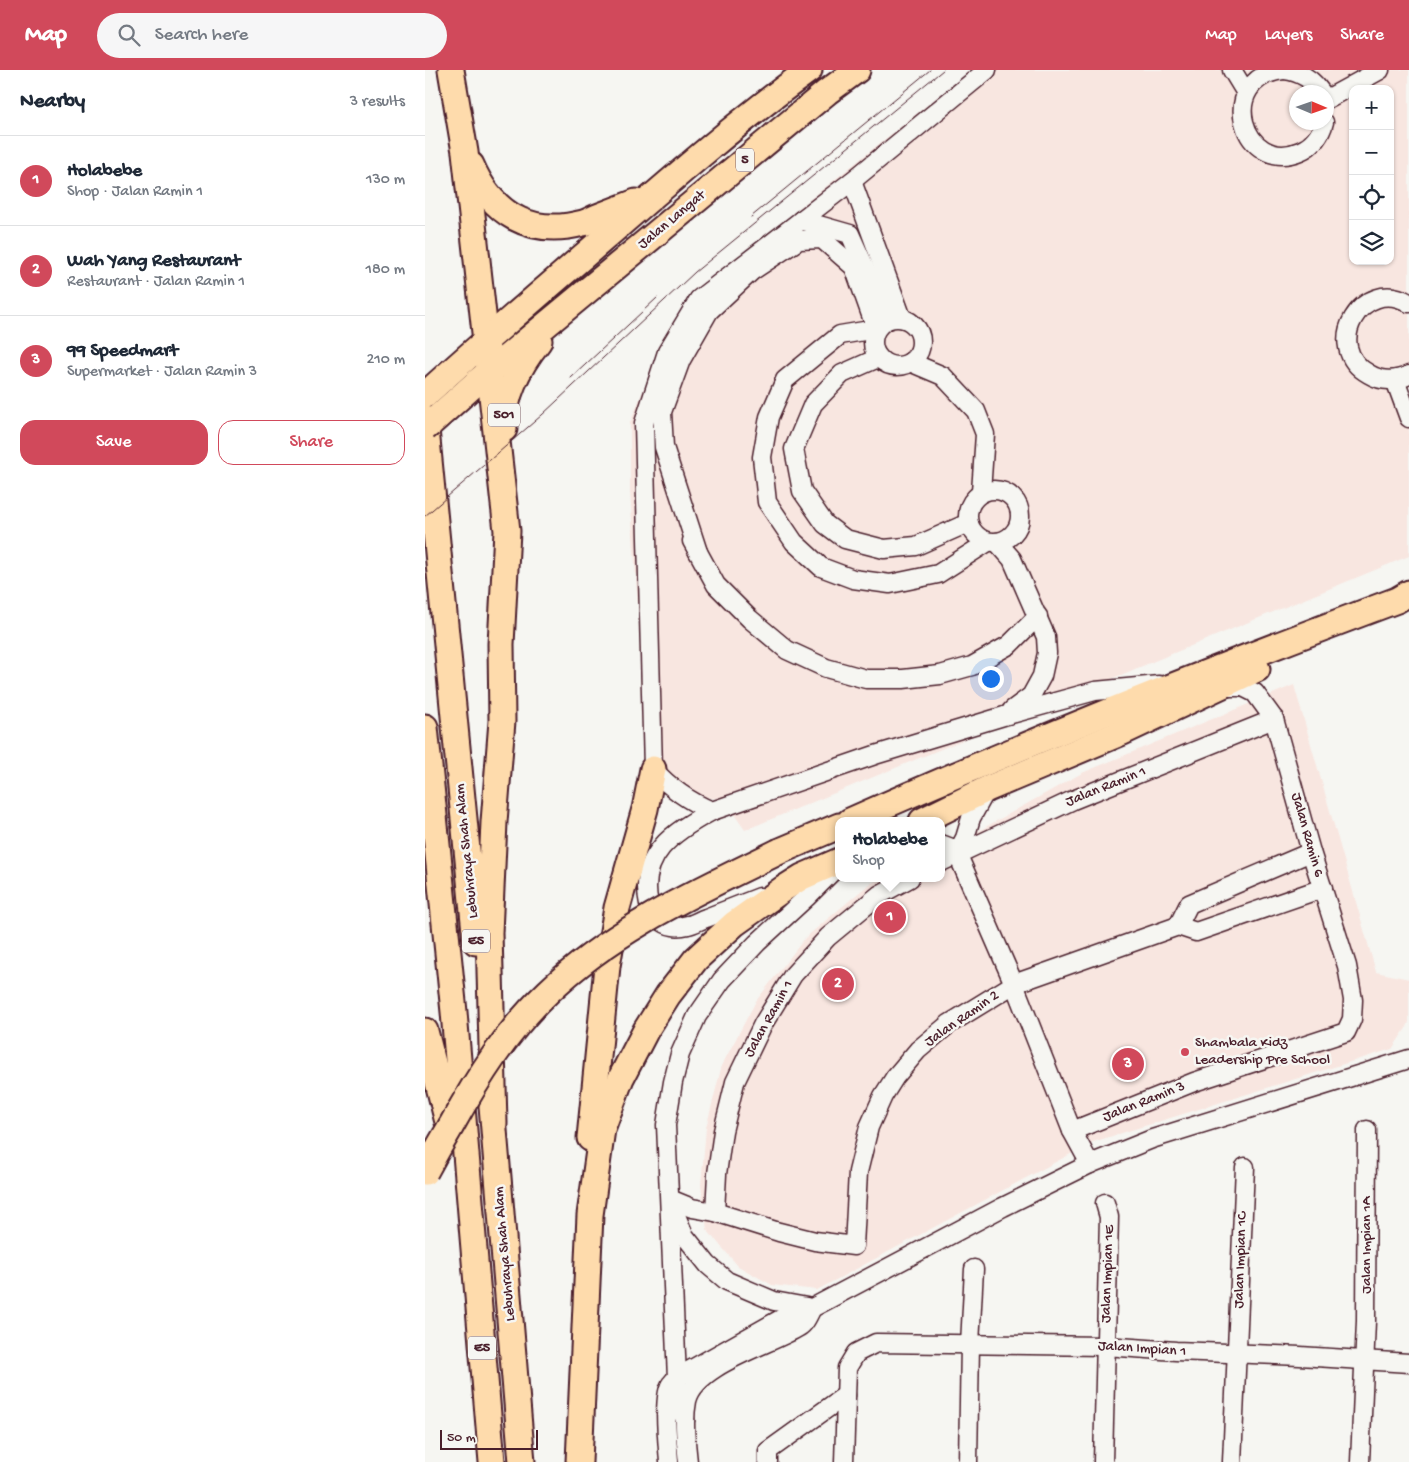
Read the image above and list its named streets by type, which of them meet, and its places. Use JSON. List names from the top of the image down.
{
  "streets": {
    "highway": [
      "5",
      "Jalan Langat",
      "501",
      "Lebuhraya Shah Alam",
      "E5"
    ],
    "street": [
      "Jalan Ramin 1",
      "Jalan Ramin 6",
      "Jalan Ramin 2",
      "Jalan Ramin 3",
      "Jalan Impian 1A",
      "Jalan Impian 1C",
      "Jalan Impian 1E",
      "Jalan Impian 1"
    ]
  },
  "crossings": [
    ["5", "Jalan Langat"],
    ["Jalan Langat", "501"],
    ["Jalan Ramin 1", "Jalan Ramin 6"],
    ["Jalan Ramin 1", "Jalan Ramin 2"],
    ["Jalan Ramin 6", "Jalan Ramin 2"],
    ["Jalan Ramin 6", "Jalan Ramin 3"],
    ["Jalan Impian 1A", "Jalan Impian 1"],
    ["Jalan Impian 1C", "Jalan Impian 1"],
    ["Jalan Impian 1E", "Jalan Impian 1"]
  ],
  "places": ["Shambala Kidz Leadership Pre School"],
  "scale_bar": "50 m",
  "north": "right",
  "page": {
    "header": "Map",
    "search": "Search here",
    "nav": ["Map", "Layers", "Share"],
    "heading": ["Nearby", "3 results"],
    "map_buttons": ["+", "−"],
    "list": [
      {
        "mark": "1",
        "name": "Holabebe",
        "note": "Shop · Jalan Ramin 1",
        "value": "130 m"
      },
      {
        "mark": "2",
        "name": "Wah Yang Restaurant",
        "note": "Restaurant · Jalan Ramin 1",
        "value": "180 m"
      },
      {
        "mark": "3",
        "name": "99 Speedmart",
        "note": "Supermarket · Jalan Ramin 3",
        "value": "210 m"
      }
    ],
    "buttons": ["Save", "Share"],
    "popup": ["Holabebe", "Shop"],
    "pins": ["1", "2", "3"],
    "scale": "50 m"
  }
}
